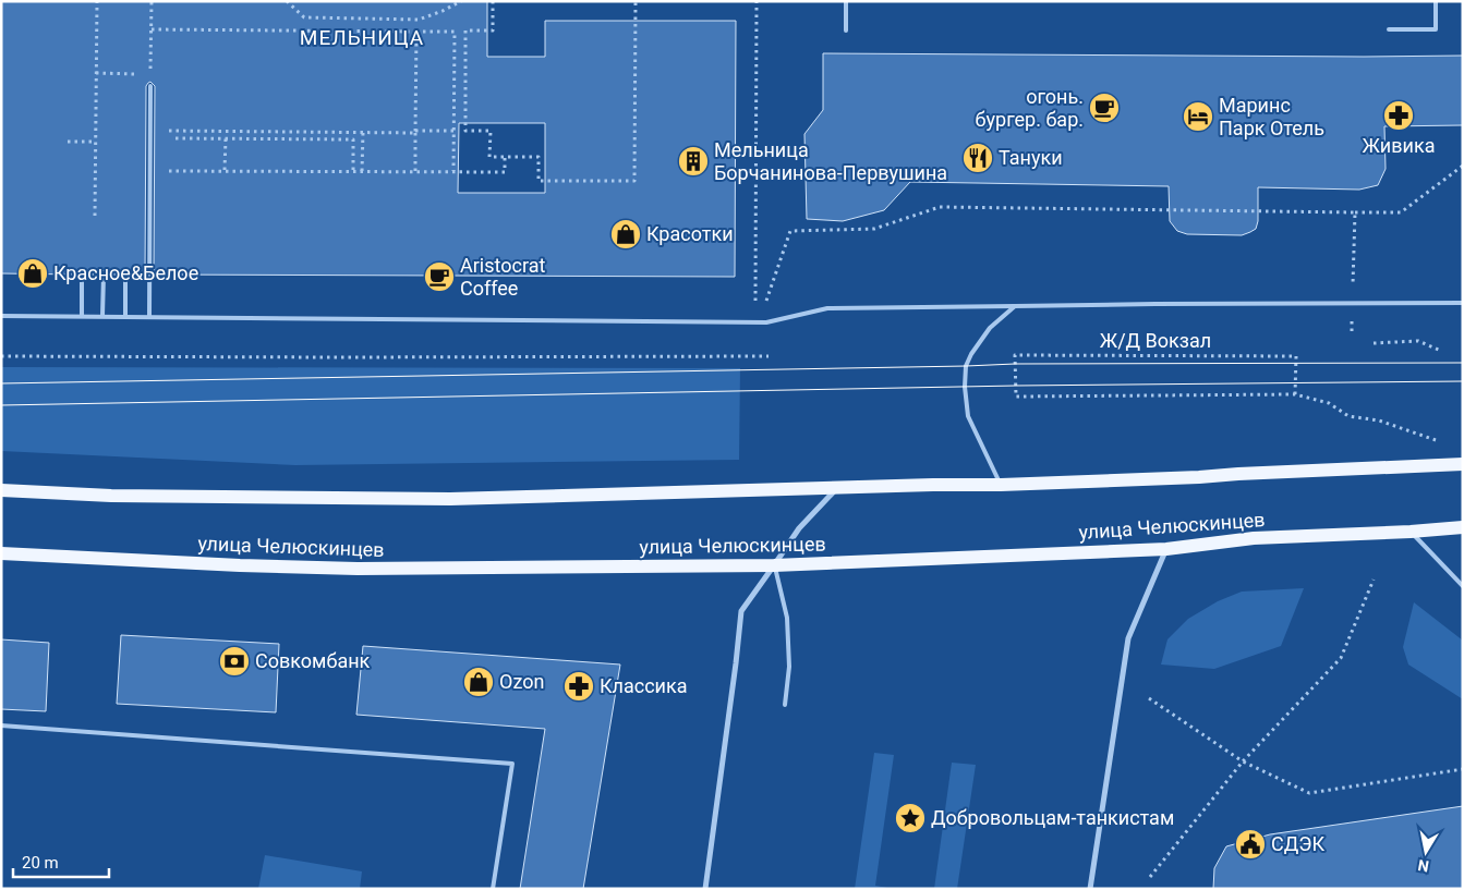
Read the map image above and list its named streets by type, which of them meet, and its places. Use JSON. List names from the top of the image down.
{
  "streets": {
    "main road": ["улица Челюскинцев"],
    "path": ["Ж/Д Вокзал"]
  },
  "districts": ["МЕЛЬНИЦА"],
  "places": {
    "cafe": ["огонь. бургер. бар.", "Aristocrat Coffee"],
    "pharmacy": ["Живика", "Классика"],
    "hotel": ["Маринс Парк Отель"],
    "restaurant": ["Тануки"],
    "building": ["Мельница Борчанинова-Первушина"],
    "shop": ["Красотки", "Красное&Белое", "Ozon"],
    "bank": ["Совкомбанк"],
    "place": ["Добровольцам-танкистам"],
    "public building": ["СДЭК"]
  },
  "scale_bar": "20 m",
  "north": "bottom"
}
